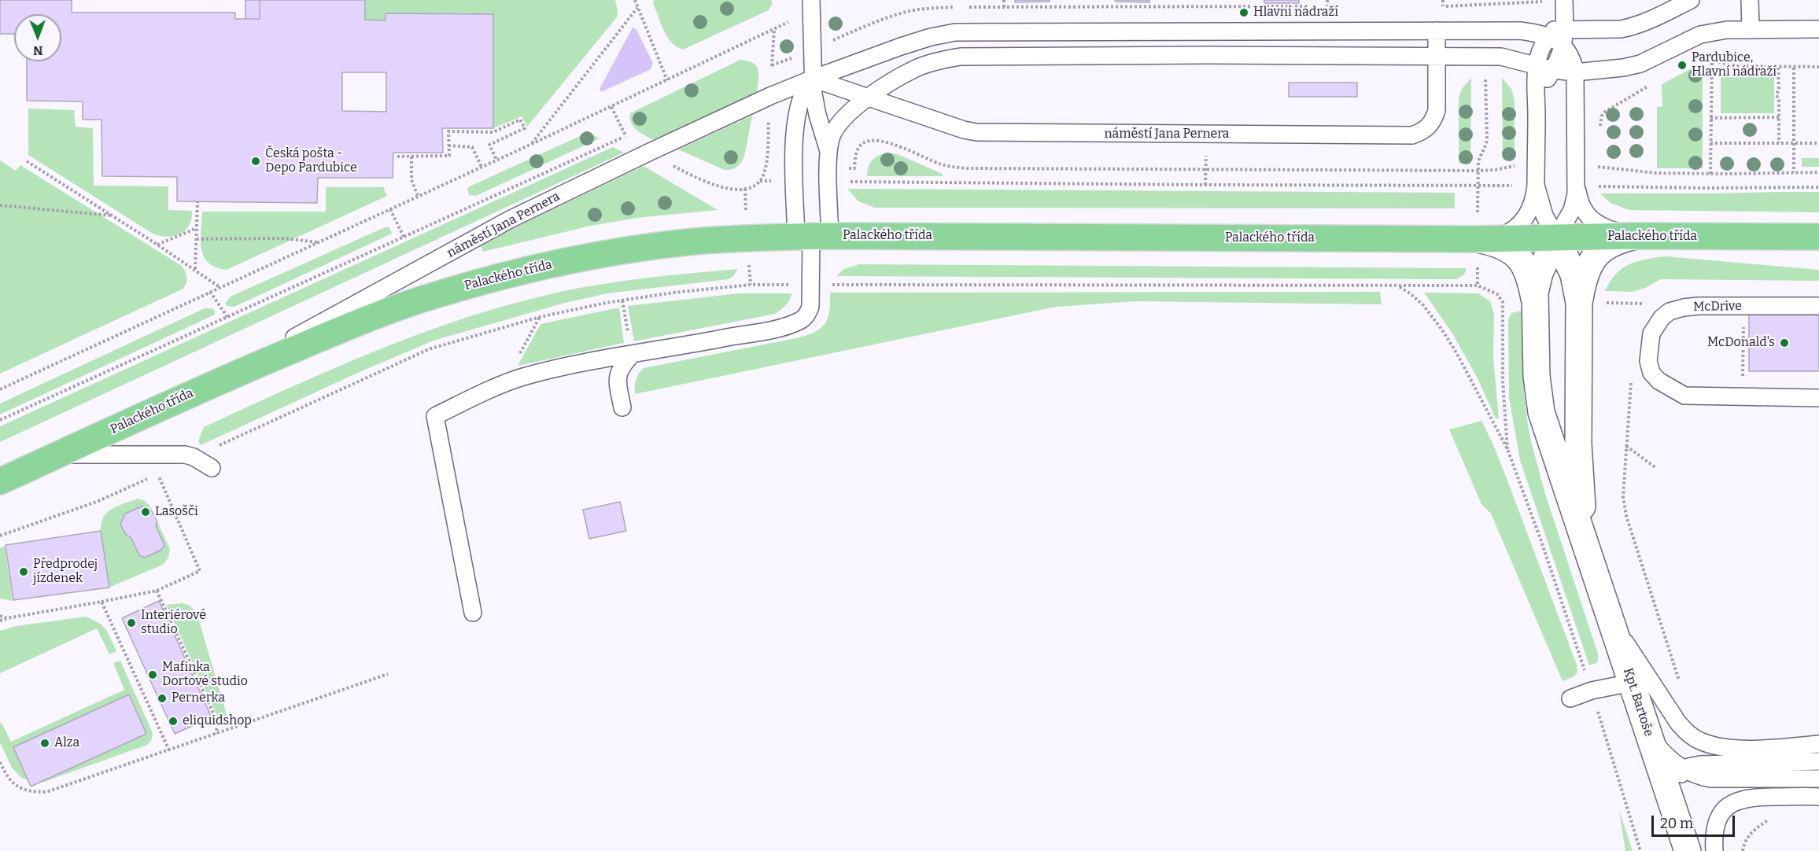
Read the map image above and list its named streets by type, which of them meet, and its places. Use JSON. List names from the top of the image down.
{
  "streets": {
    "main road": ["Palackého třída"],
    "street": ["Kpt. Bartoše"],
    "lane": ["náměstí Jana Pernera", "McDrive"]
  },
  "crossings": [
    ["náměstí Jana Pernera", "Palackého třída"],
    ["Palackého třída", "Kpt. Bartoše"]
  ],
  "places": [
    "Hlavní nádraží",
    "Pardubice, Hlavní nádraží",
    "Česká pošta - Depo Pardubice",
    "McDonald's",
    "Lasošči",
    "Předprodej jízdenek",
    "Interiérové studio",
    "Mafinka Dortové studio",
    "Pernerka",
    "eliquidshop",
    "Alza"
  ],
  "scale_bar": "20 m",
  "north": "bottom"
}
